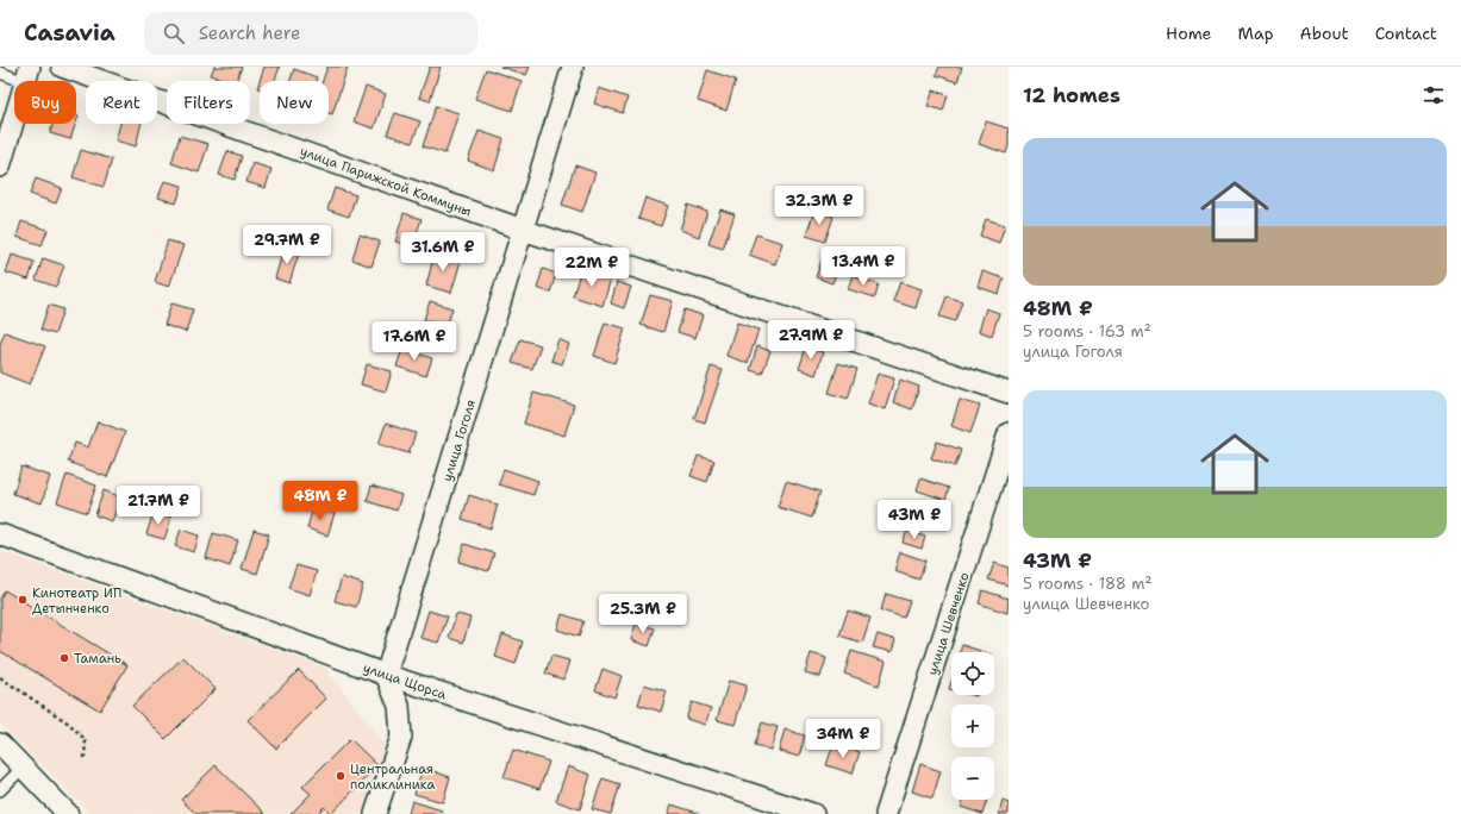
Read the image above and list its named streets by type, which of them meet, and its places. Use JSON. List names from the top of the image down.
{
  "streets": {
    "street": [
      "улица Парижской Коммуны",
      "улица Гоголя",
      "улица Шевченко",
      "улица Щорса"
    ]
  },
  "crossings": [
    ["улица Парижской Коммуны", "улица Гоголя"],
    ["улица Гоголя", "улица Щорса"]
  ],
  "places": ["Кинотеатр ИП Детынченко", "Тамань", "Центральная поликлиника"],
  "page": {
    "header": "Casavia",
    "search": "Search here",
    "nav": [
      "Home",
      "Map",
      "About",
      "Contact"
    ],
    "heading": "12 homes",
    "chip": [
      "Buy",
      "Rent",
      "Filters",
      "New"
    ],
    "list": [
      {
        "name": "48M ₽",
        "note": "5 rooms · 163 m² · улица Гоголя"
      },
      {
        "name": "43M ₽",
        "note": "5 rooms · 188 m² · улица Шевченко"
      }
    ],
    "price": [
      "32.3M ₽",
      "29.7M ₽",
      "31.6M ₽",
      "13.4M ₽",
      "22M ₽",
      "27.9M ₽",
      "17.6M ₽",
      "48M ₽",
      "21.7M ₽",
      "43M ₽",
      "25.3M ₽",
      "34M ₽"
    ],
    "map_buttons": ["+", "−"]
  }
}
